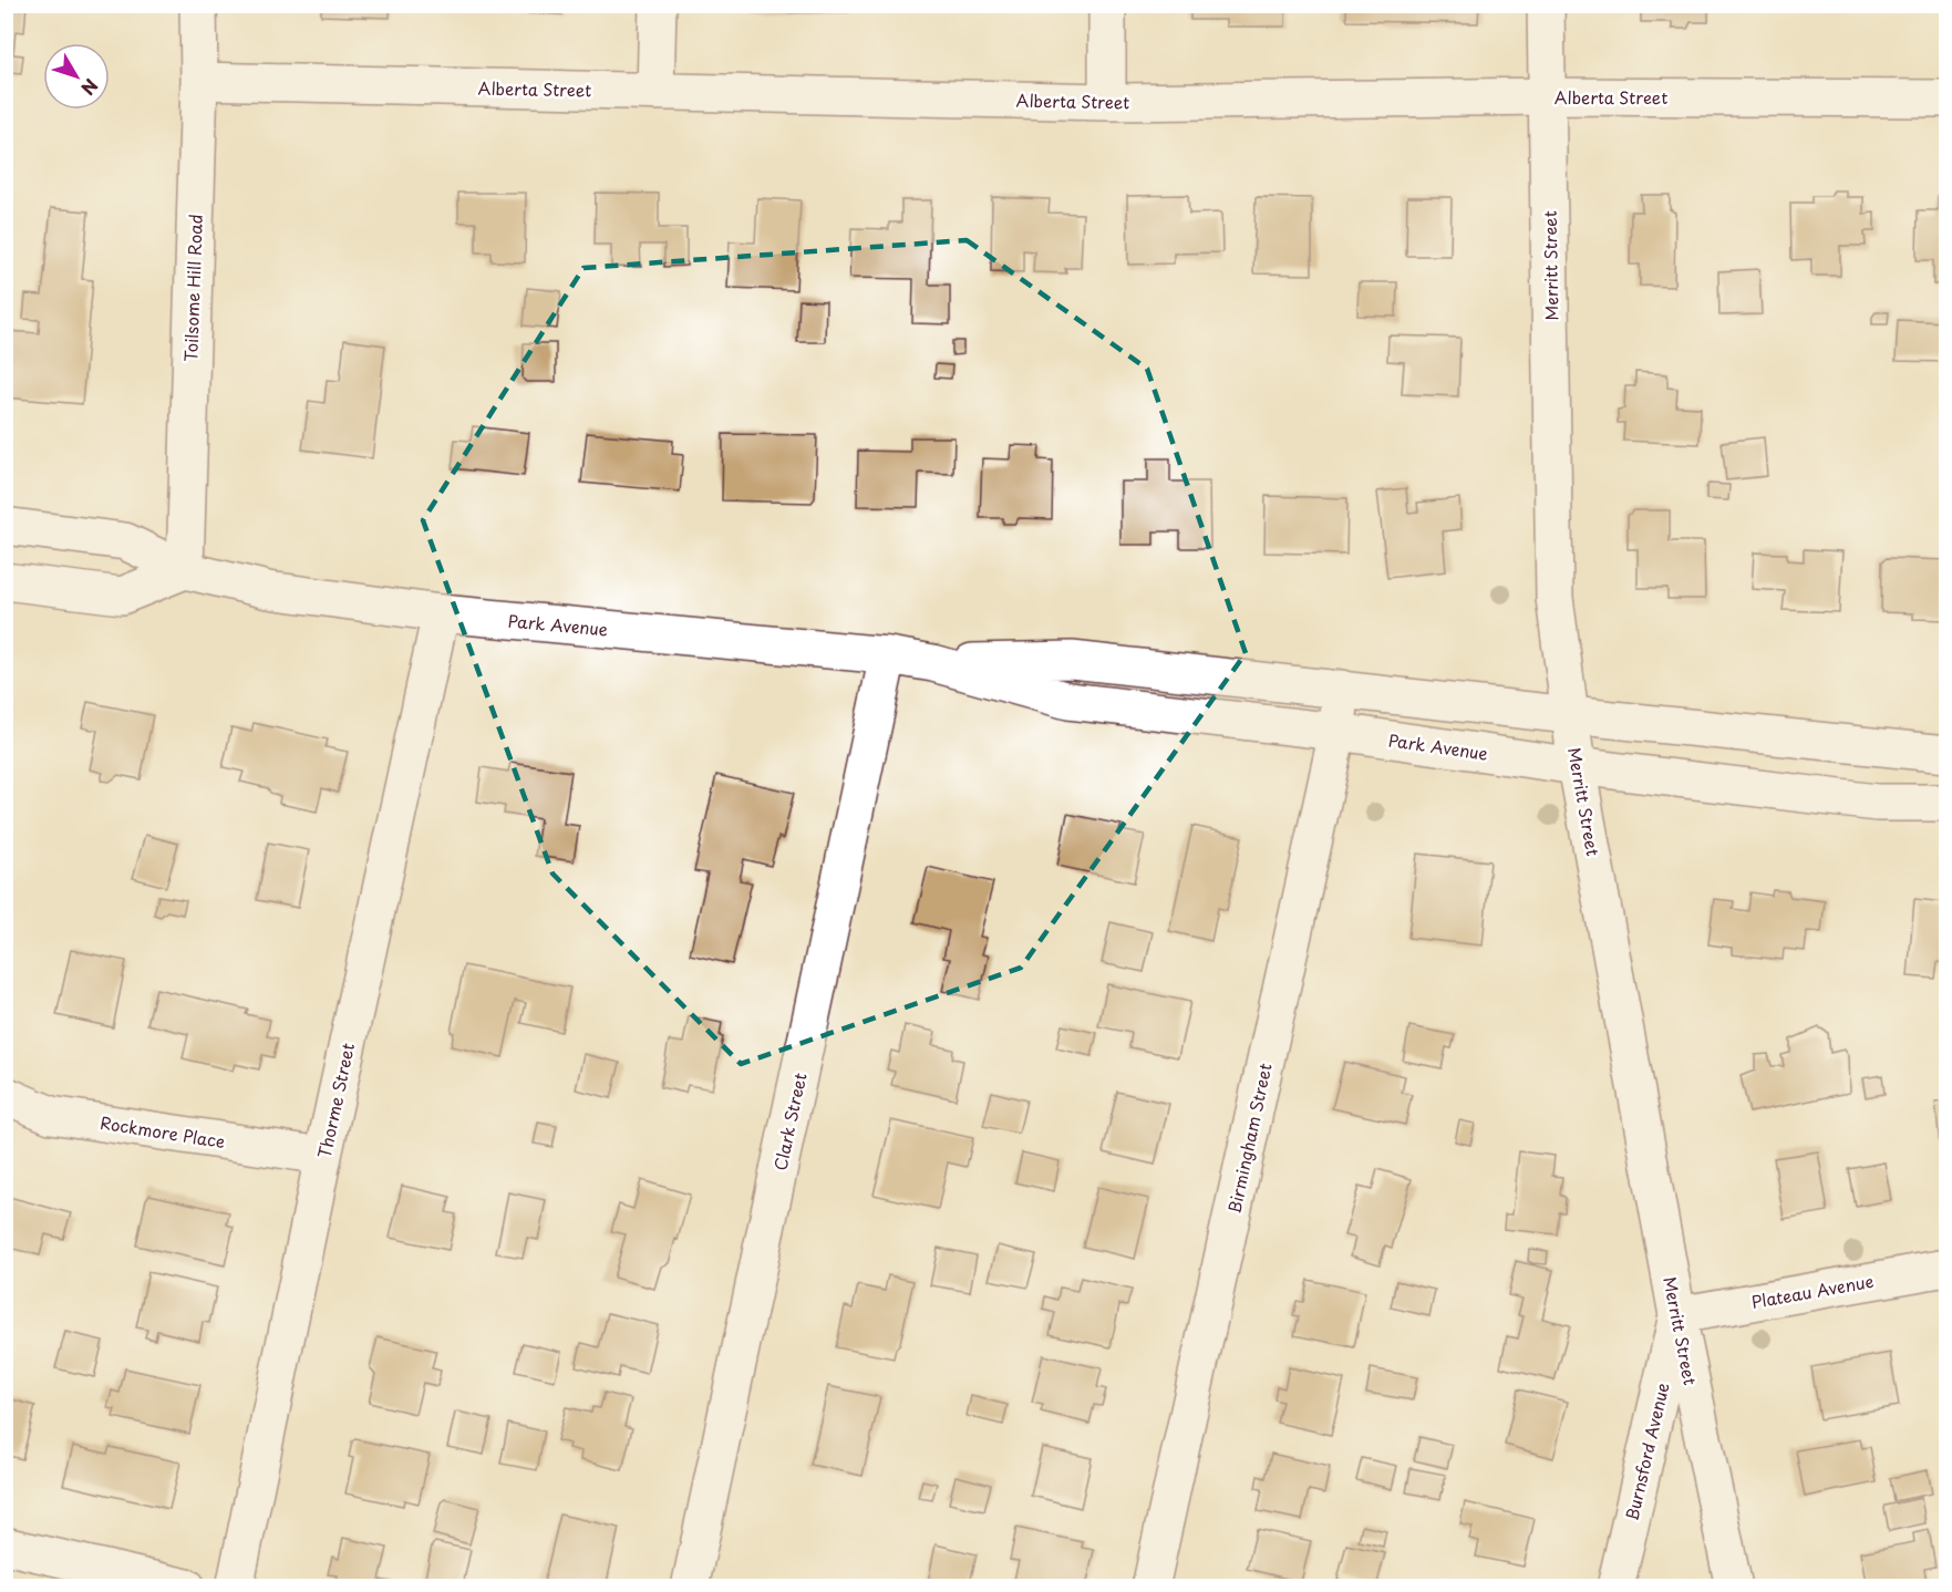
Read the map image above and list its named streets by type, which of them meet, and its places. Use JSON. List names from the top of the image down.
{
  "streets": {
    "street": [
      "Alberta Street",
      "Merritt Street",
      "Toilsome Hill Road",
      "Park Avenue",
      "Thorme Street",
      "Clark Street",
      "Rockmore Place",
      "Birmingham Street",
      "Plateau Avenue",
      "Burnsford Avenue"
    ]
  },
  "crossings": [
    ["Alberta Street", "Merritt Street"],
    ["Alberta Street", "Toilsome Hill Road"],
    ["Merritt Street", "Park Avenue"],
    ["Merritt Street", "Plateau Avenue"],
    ["Merritt Street", "Burnsford Avenue"],
    ["Toilsome Hill Road", "Park Avenue"],
    ["Park Avenue", "Thorme Street"],
    ["Park Avenue", "Clark Street"],
    ["Park Avenue", "Birmingham Street"],
    ["Thorme Street", "Rockmore Place"],
    ["Plateau Avenue", "Burnsford Avenue"]
  ],
  "north": "bottom right"
}
